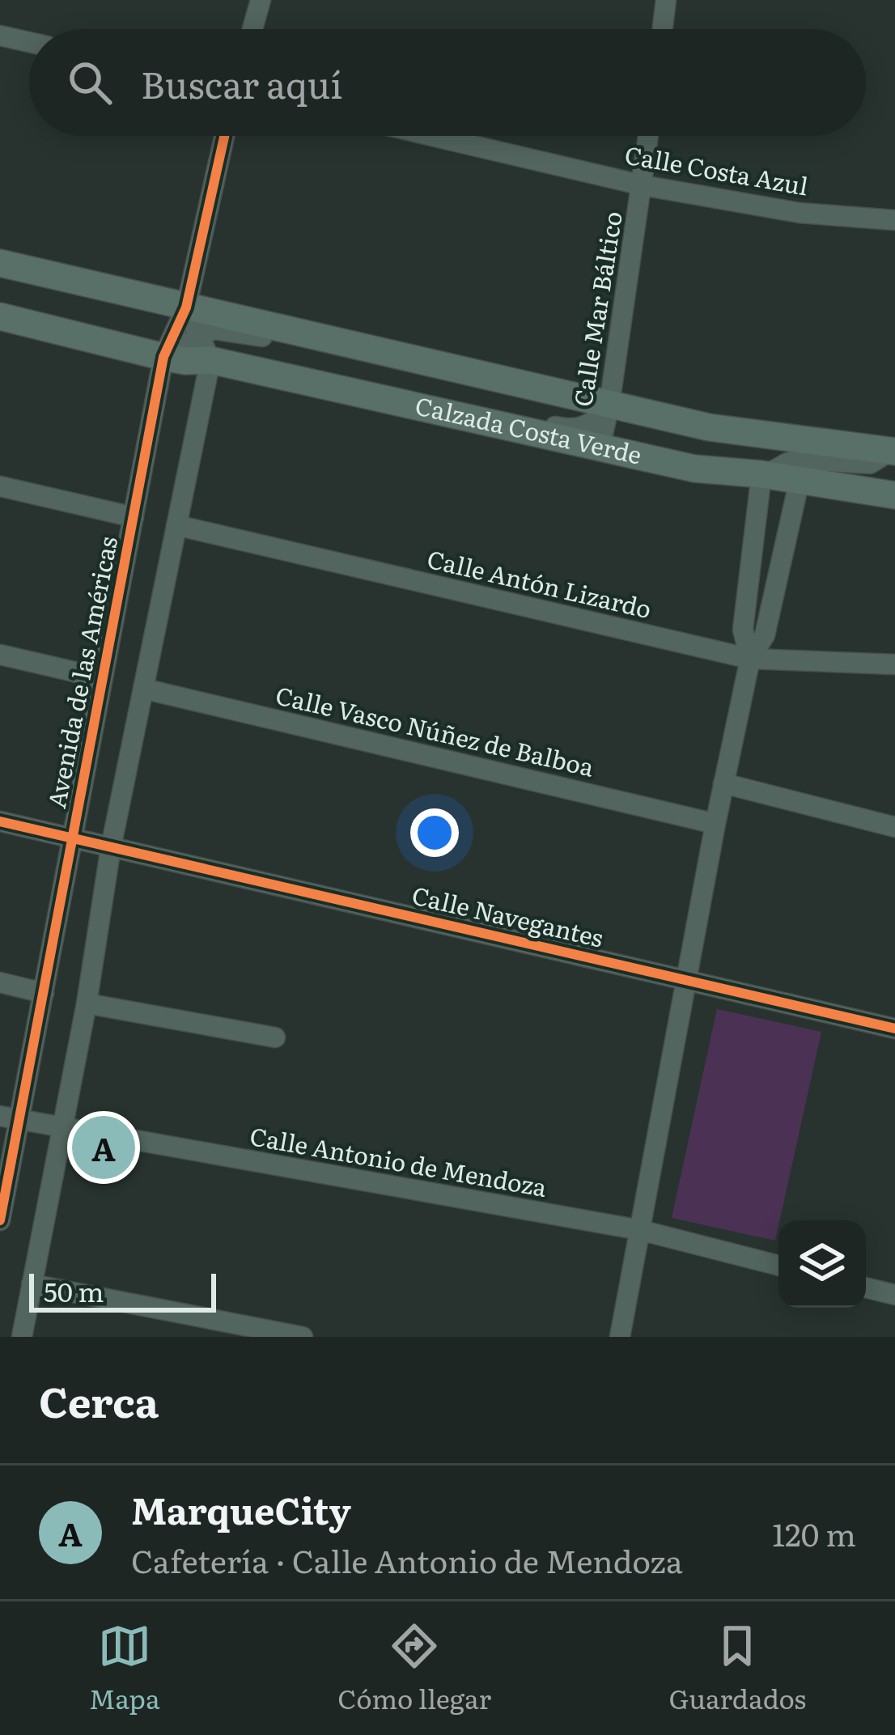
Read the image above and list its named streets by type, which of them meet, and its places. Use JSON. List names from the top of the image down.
{
  "streets": {
    "main road": ["Calzada Costa Verde"],
    "street": [
      "Calle Costa Azul",
      "Calle Mar Báltico",
      "Calle Antón Lizardo",
      "Avenida de las Américas",
      "Calle Vasco Núñez de Balboa",
      "Calle Navegantes",
      "Calle Antonio de Mendoza"
    ]
  },
  "crossings": [
    ["Calle Costa Azul", "Calle Mar Báltico"],
    ["Calle Mar Báltico", "Calzada Costa Verde"],
    ["Calzada Costa Verde", "Avenida de las Américas"],
    ["Avenida de las Américas", "Calle Navegantes"],
    ["Avenida de las Américas", "Calle Antonio de Mendoza"]
  ],
  "scale_bar": "50 m",
  "page": {
    "search": "Buscar aquí",
    "pins": "A",
    "scale": "50 m",
    "heading": "Cerca",
    "list": [
      {
        "mark": "A",
        "name": "MarqueCity",
        "note": "Cafetería · Calle Antonio de Mendoza",
        "value": "120 m"
      }
    ],
    "nav": ["Mapa", "Cómo llegar", "Guardados"]
  }
}
